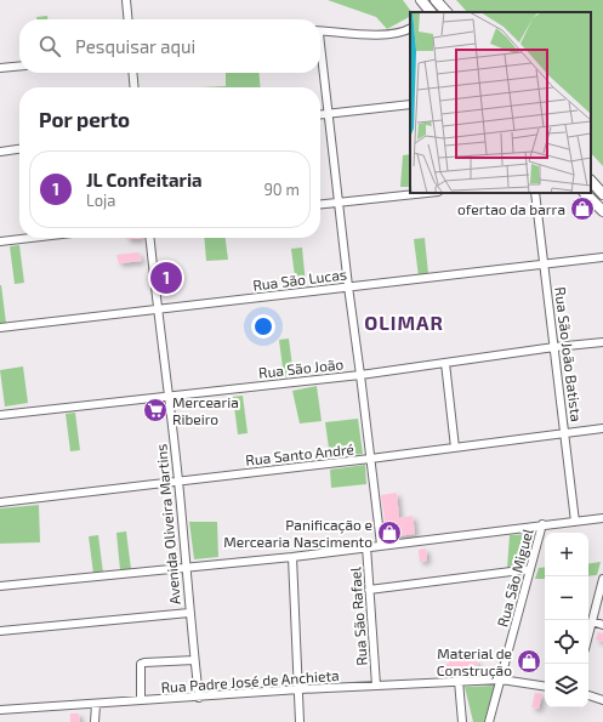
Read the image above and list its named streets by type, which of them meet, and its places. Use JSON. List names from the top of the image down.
{
  "streets": {
    "street": [
      "Rua São Lucas",
      "Rua São João Batista",
      "Rua São João",
      "Rua Santo André",
      "Avenida Oliveira Martins",
      "Rua São Miguel",
      "Rua São Rafael",
      "Rua Padre José de Anchieta"
    ]
  },
  "crossings": [
    ["Rua São Lucas", "Rua São João Batista"],
    ["Rua São Lucas", "Avenida Oliveira Martins"],
    ["Rua São João Batista", "Rua São João"],
    ["Rua São João Batista", "Rua Santo André"],
    ["Rua São João", "Avenida Oliveira Martins"],
    ["Rua Santo André", "Avenida Oliveira Martins"],
    ["Avenida Oliveira Martins", "Rua Padre José de Anchieta"],
    ["Rua São Miguel", "Rua Padre José de Anchieta"],
    ["Rua São Rafael", "Rua Padre José de Anchieta"]
  ],
  "districts": ["OLIMAR"],
  "places": {
    "shop": ["ofertao da barra", "Panificação e Mercearia Nascimento", "Material de Construção"],
    "supermarket": ["Mercearia Ribeiro"]
  },
  "page": {
    "search": "Pesquisar aqui",
    "heading": "Por perto",
    "list": [
      {
        "mark": "1",
        "name": "JL Confeitaria",
        "note": "Loja",
        "value": "90 m"
      }
    ],
    "pins": "1",
    "map_buttons": ["+", "−"]
  }
}
